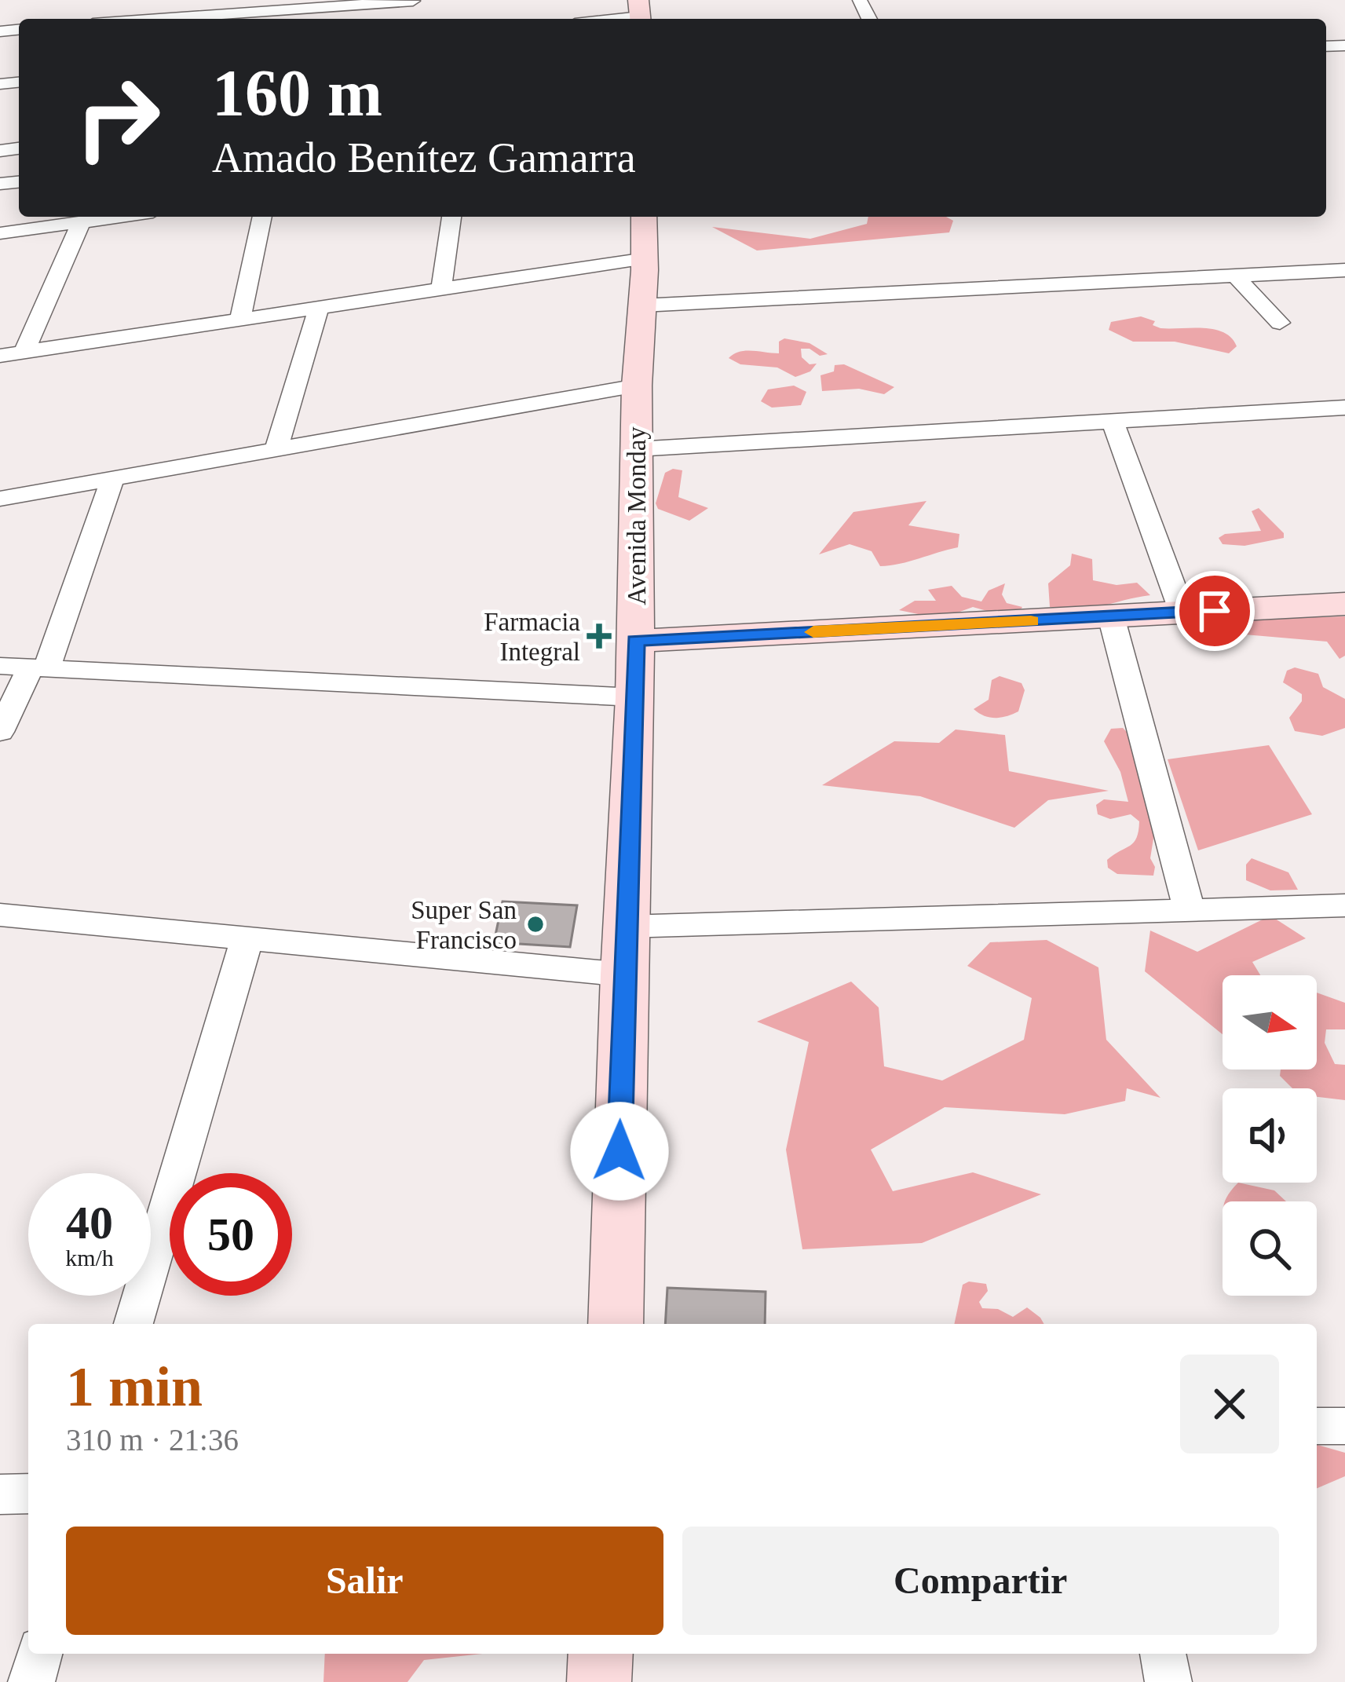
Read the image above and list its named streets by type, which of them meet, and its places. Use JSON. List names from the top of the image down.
{
  "streets": {
    "main road": ["Avenida Monday"]
  },
  "places": {
    "health": ["Farmacia Integral"],
    "other": ["Super San Francisco"]
  },
  "north": "right",
  "page": {
    "turn": ["160 m", "Amado Benítez Gamarra"],
    "speed": "40 km/h",
    "limit": "50",
    "heading": ["1 min", "310 m · 21:36"],
    "buttons": ["Salir", "Compartir"]
  }
}
